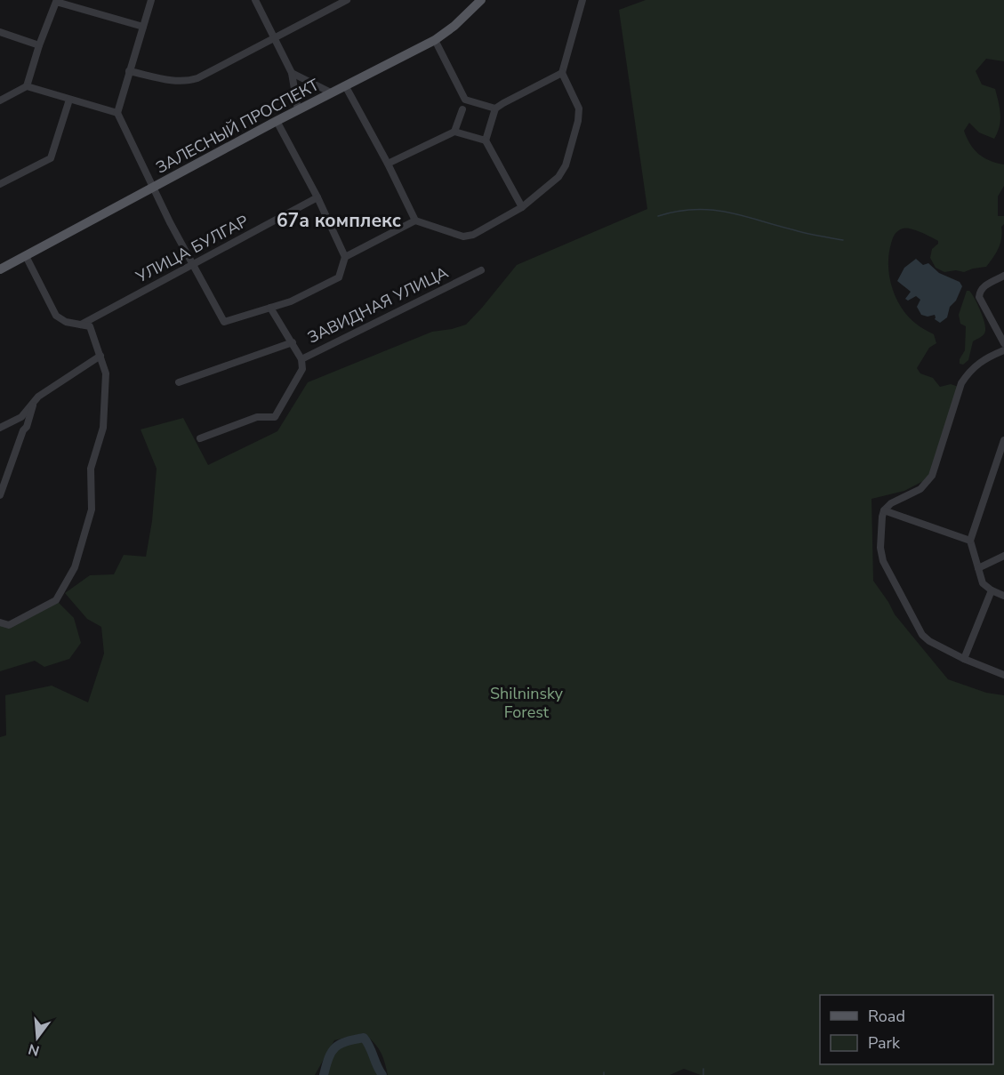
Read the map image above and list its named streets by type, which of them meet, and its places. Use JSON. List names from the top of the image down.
{
  "streets": {
    "main road": ["ЗАЛЕСНЫЙ ПРОСПЕКТ"],
    "street": ["УЛИЦА БУЛГАР", "ЗАВИДНАЯ УЛИЦА"]
  },
  "districts": ["67а комплекс"],
  "parks": ["Shilninsky Forest"],
  "legend": ["Road", "Park"],
  "north": "bottom"
}
